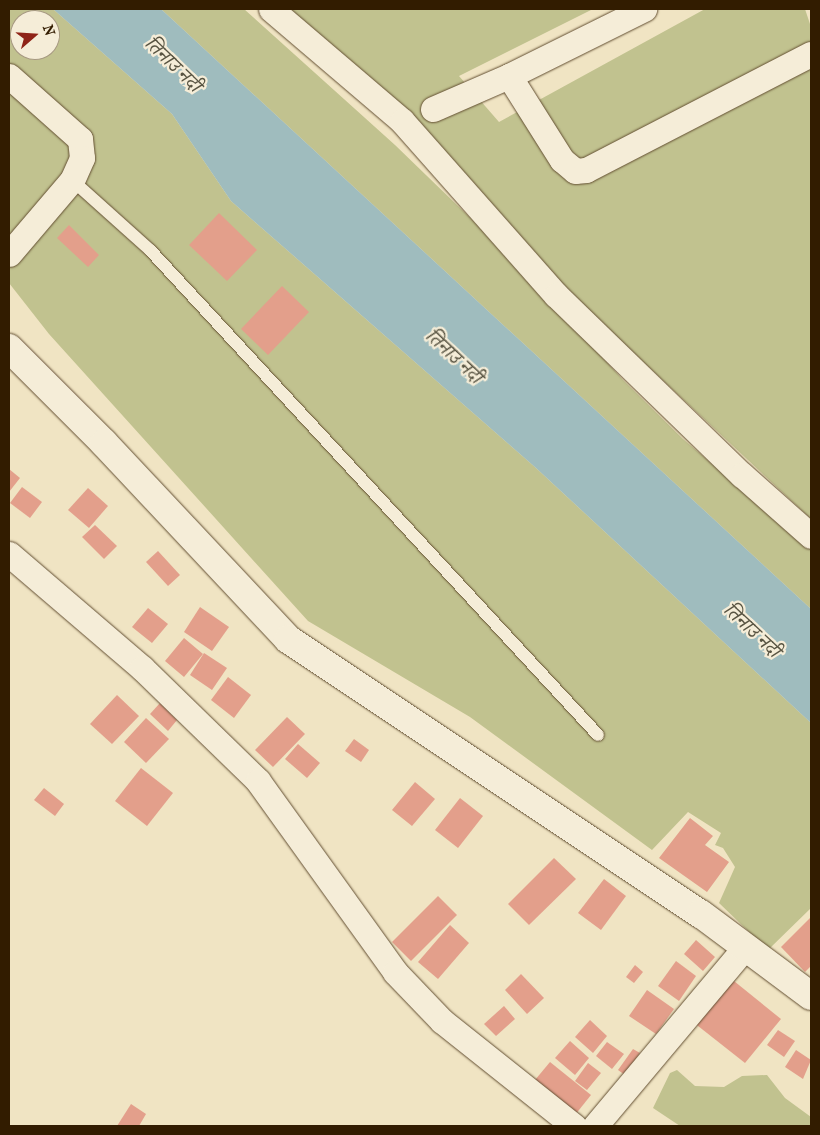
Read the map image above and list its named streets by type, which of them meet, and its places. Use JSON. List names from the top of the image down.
{
  "water": ["तिनाउ नदी"],
  "north": "right"
}
